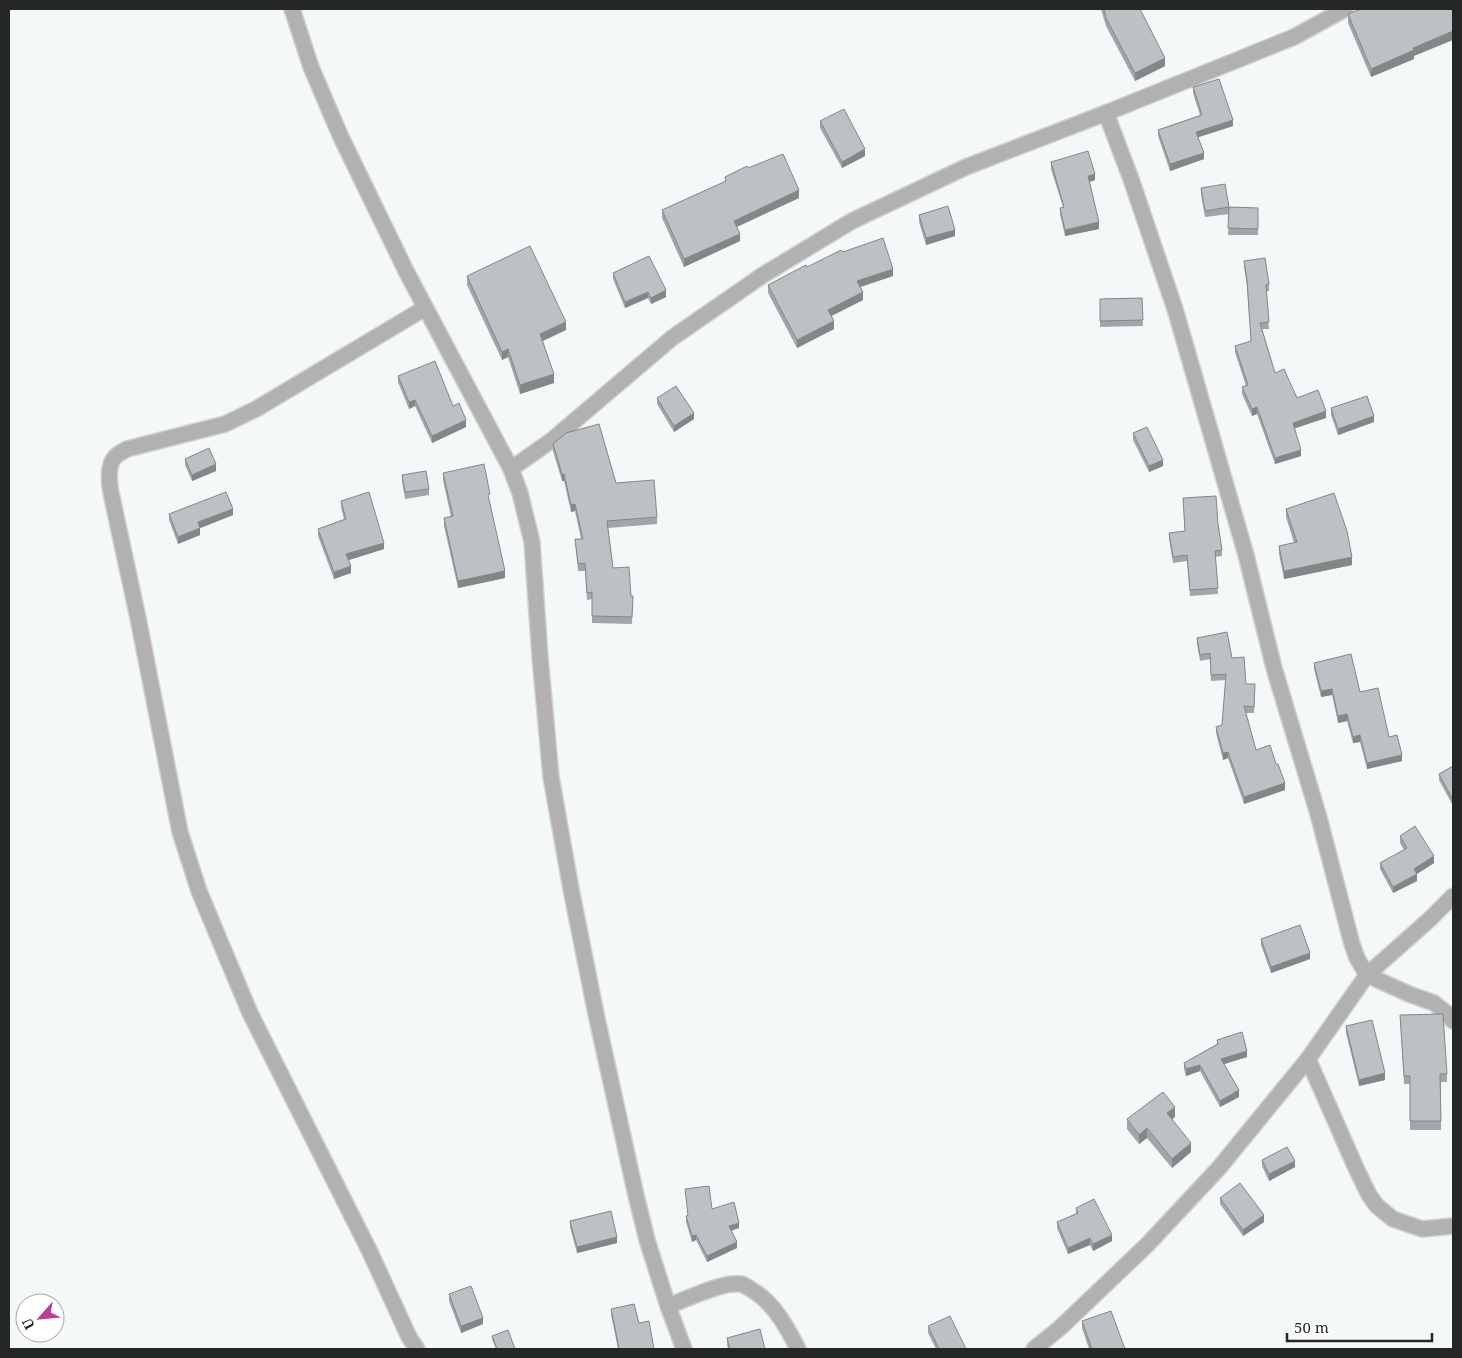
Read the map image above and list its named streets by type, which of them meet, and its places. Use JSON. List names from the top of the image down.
{
  "scale_bar": "50 m",
  "north": "bottom left"
}
